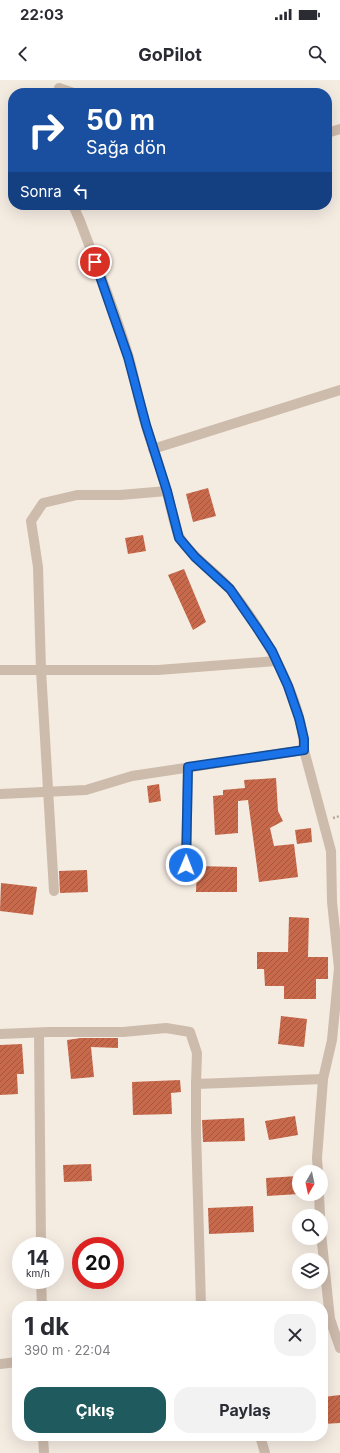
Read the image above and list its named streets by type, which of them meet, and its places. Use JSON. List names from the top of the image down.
{
  "north": "bottom",
  "page": {
    "status": "22:03",
    "header": "GoPilot",
    "turn": ["50 m", "Sağa dön"],
    "then": "Sonra",
    "speed": "14 km/h",
    "limit": "20",
    "heading": ["1 dk", "390 m · 22:04"],
    "buttons": ["Çıkış", "Paylaş"]
  }
}
